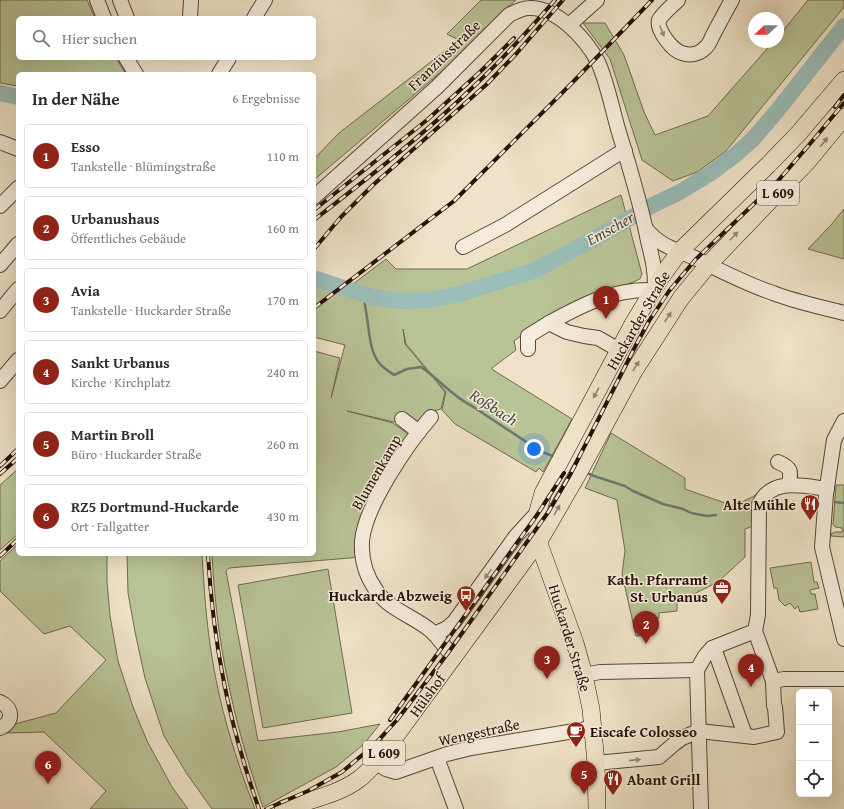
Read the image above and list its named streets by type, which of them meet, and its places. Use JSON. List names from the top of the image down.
{
  "streets": {
    "main road": ["L 609", "Huckarder Straße", "Hülshof"],
    "street": ["Franziusstraße", "Blumenkamp", "Wengestraße"]
  },
  "crossings": [
    ["Franziusstraße", "Huckarder Straße"],
    ["Huckarder Straße", "Hülshof"],
    ["Huckarder Straße", "Wengestraße"],
    ["Blumenkamp", "Hülshof"],
    ["Hülshof", "Wengestraße"]
  ],
  "water": ["Emscher", "Roßbach"],
  "places": {
    "restaurant": ["Alte Mühle", "Abant Grill"],
    "office": ["Kath. Pfarramt St. Urbanus"],
    "bus stop": ["Huckarde Abzweig"],
    "cafe": ["Eiscafe Colosseo"]
  },
  "north": "left",
  "page": {
    "search": "Hier suchen",
    "heading": ["In der Nähe", "6 Ergebnisse"],
    "list": [
      {
        "mark": "1",
        "name": "Esso",
        "note": "Tankstelle · Blümingstraße",
        "value": "110 m"
      },
      {
        "mark": "2",
        "name": "Urbanushaus",
        "note": "Öffentliches Gebäude",
        "value": "160 m"
      },
      {
        "mark": "3",
        "name": "Avia",
        "note": "Tankstelle · Huckarder Straße",
        "value": "170 m"
      },
      {
        "mark": "4",
        "name": "Sankt Urbanus",
        "note": "Kirche · Kirchplatz",
        "value": "240 m"
      },
      {
        "mark": "5",
        "name": "Martin Broll",
        "note": "Büro · Huckarder Straße",
        "value": "260 m"
      },
      {
        "mark": "6",
        "name": "RZ5 Dortmund-Huckarde",
        "note": "Ort · Fallgatter",
        "value": "430 m"
      }
    ],
    "pins": [
      "1",
      "2",
      "3",
      "4",
      "6",
      "5"
    ],
    "map_buttons": ["+", "−"]
  }
}
